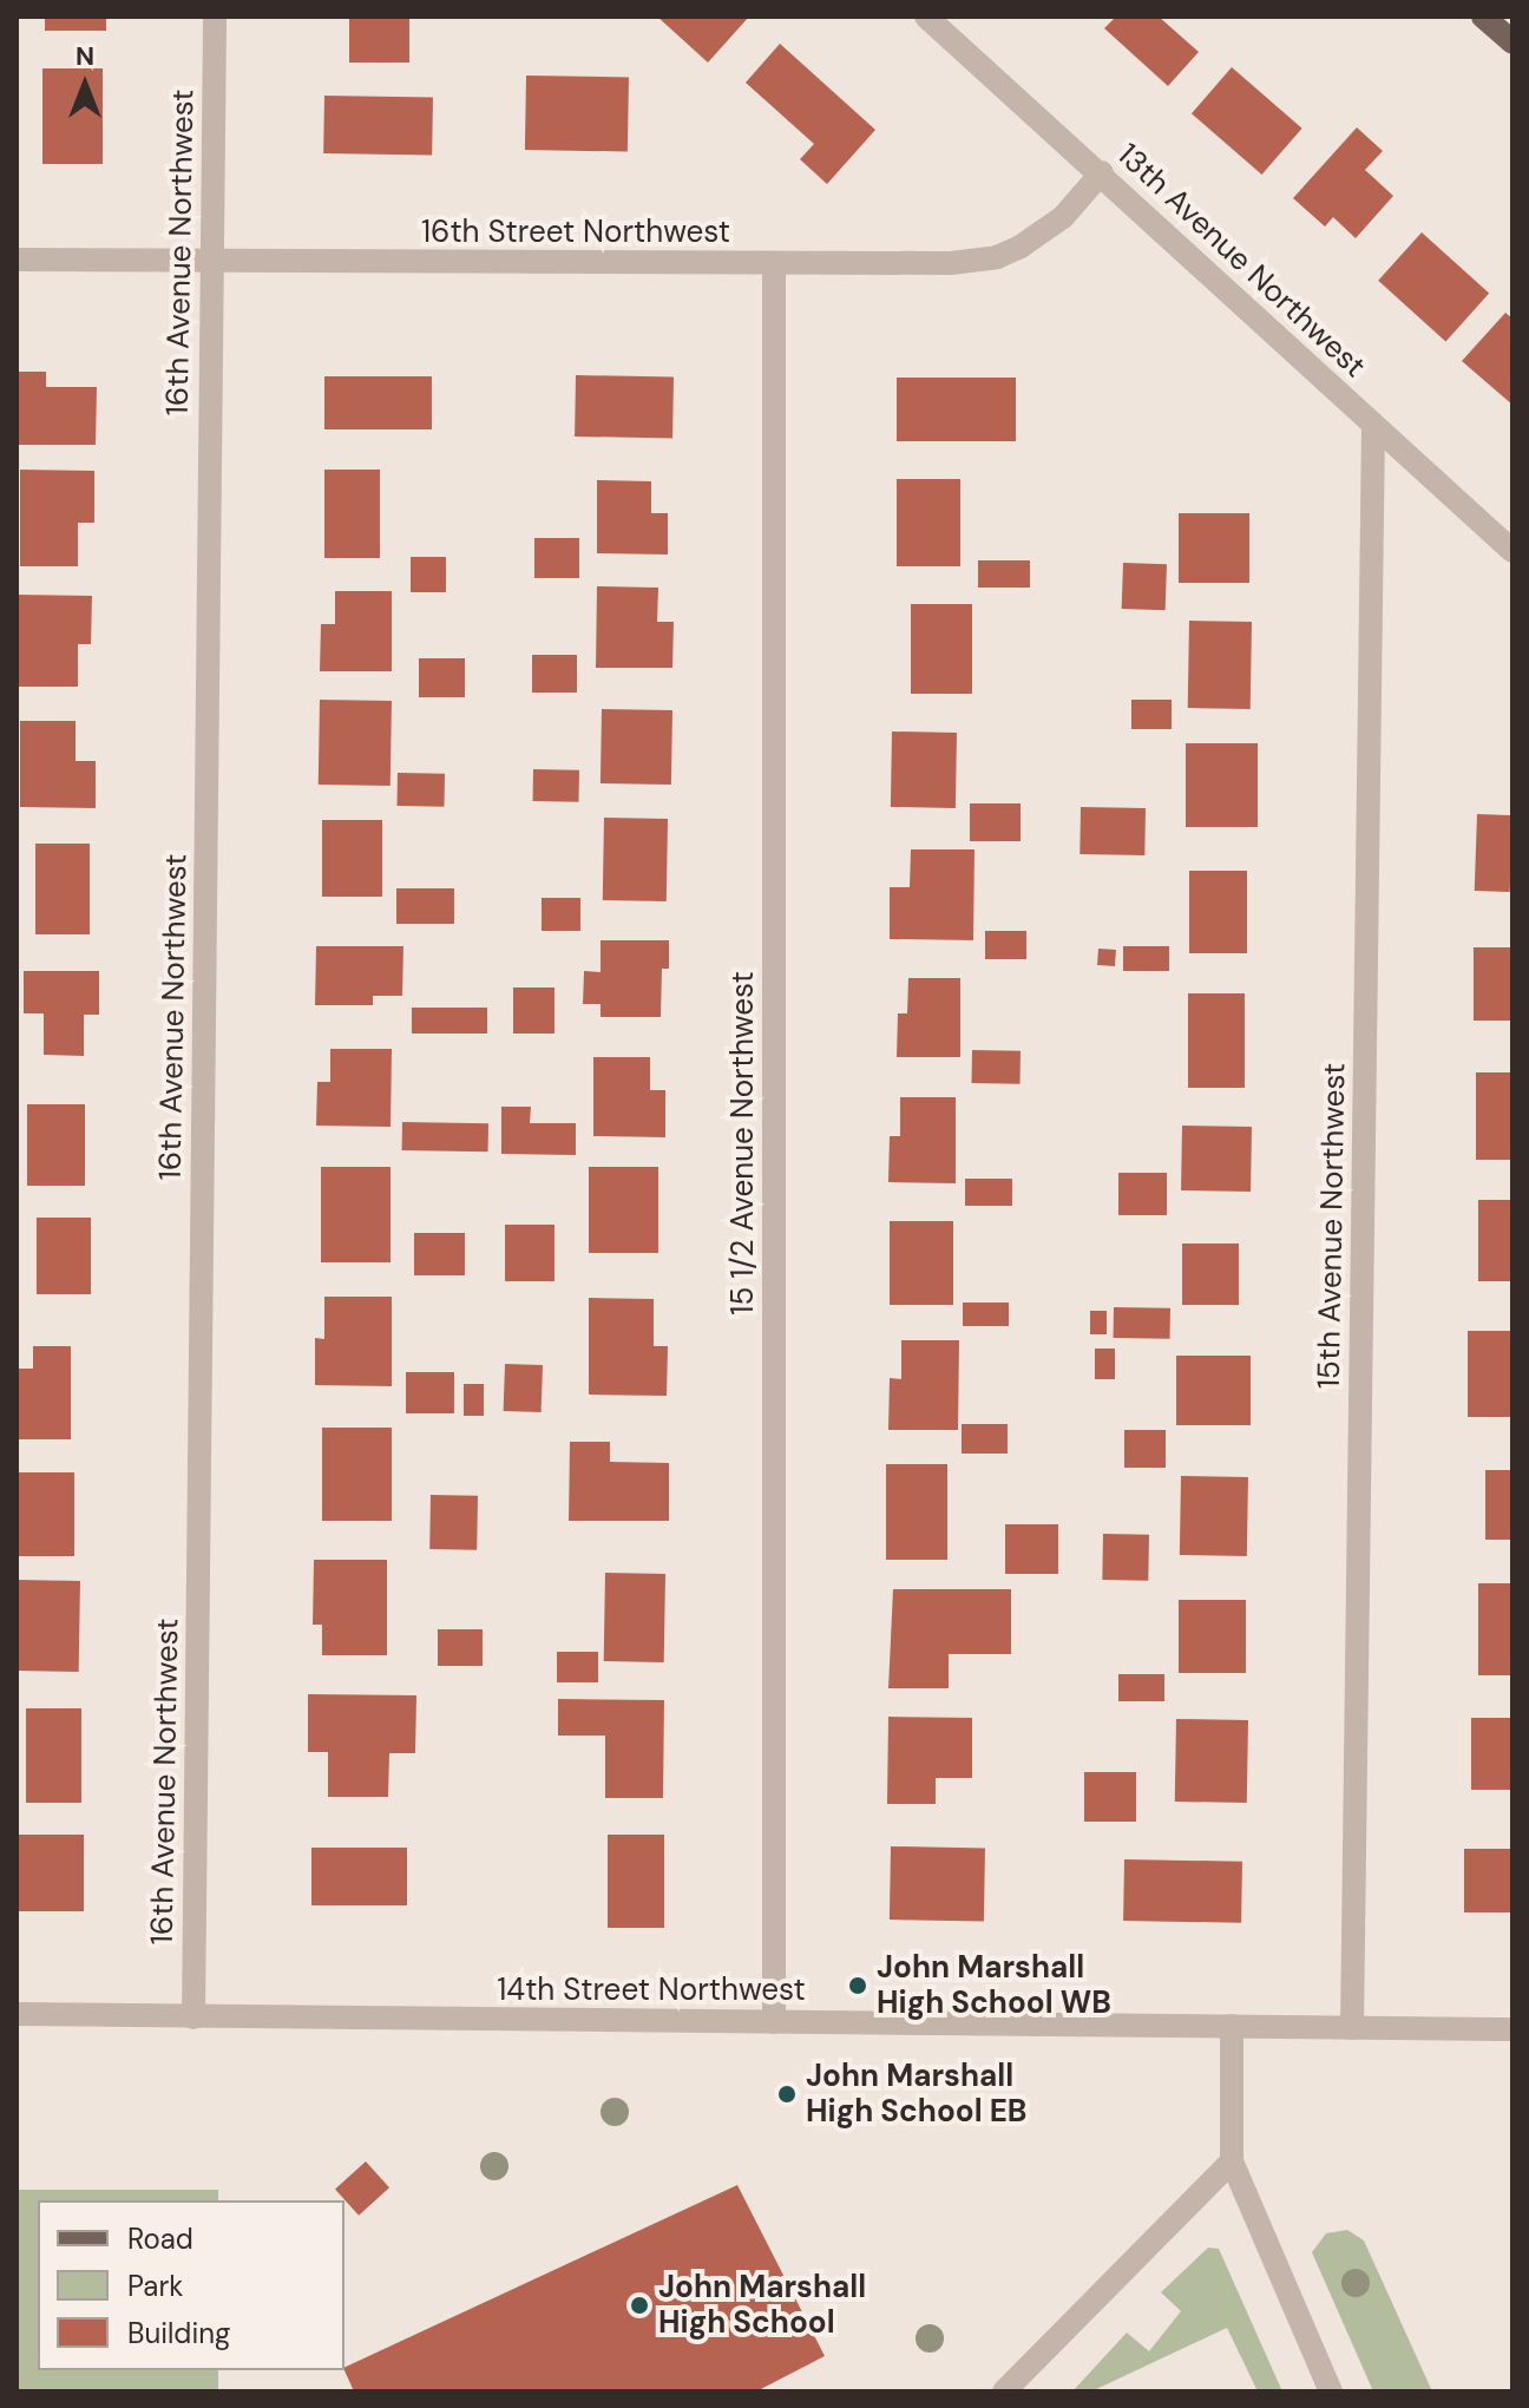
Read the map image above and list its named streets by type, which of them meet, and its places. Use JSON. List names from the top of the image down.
{
  "streets": {
    "street": [
      "16th Street Northwest",
      "16th Avenue Northwest",
      "13th Avenue Northwest",
      "15 1/2 Avenue Northwest",
      "15th Avenue Northwest",
      "14th Street Northwest"
    ]
  },
  "crossings": [
    ["16th Street Northwest", "16th Avenue Northwest"],
    ["16th Street Northwest", "13th Avenue Northwest"],
    ["16th Street Northwest", "15 1/2 Avenue Northwest"],
    ["16th Avenue Northwest", "14th Street Northwest"],
    ["13th Avenue Northwest", "15th Avenue Northwest"],
    ["15 1/2 Avenue Northwest", "14th Street Northwest"],
    ["15th Avenue Northwest", "14th Street Northwest"]
  ],
  "places": ["John Marshall High School WB", "John Marshall High School EB", "John Marshall High School"],
  "legend": ["Road", "Park", "Building"],
  "north": "top"
}
